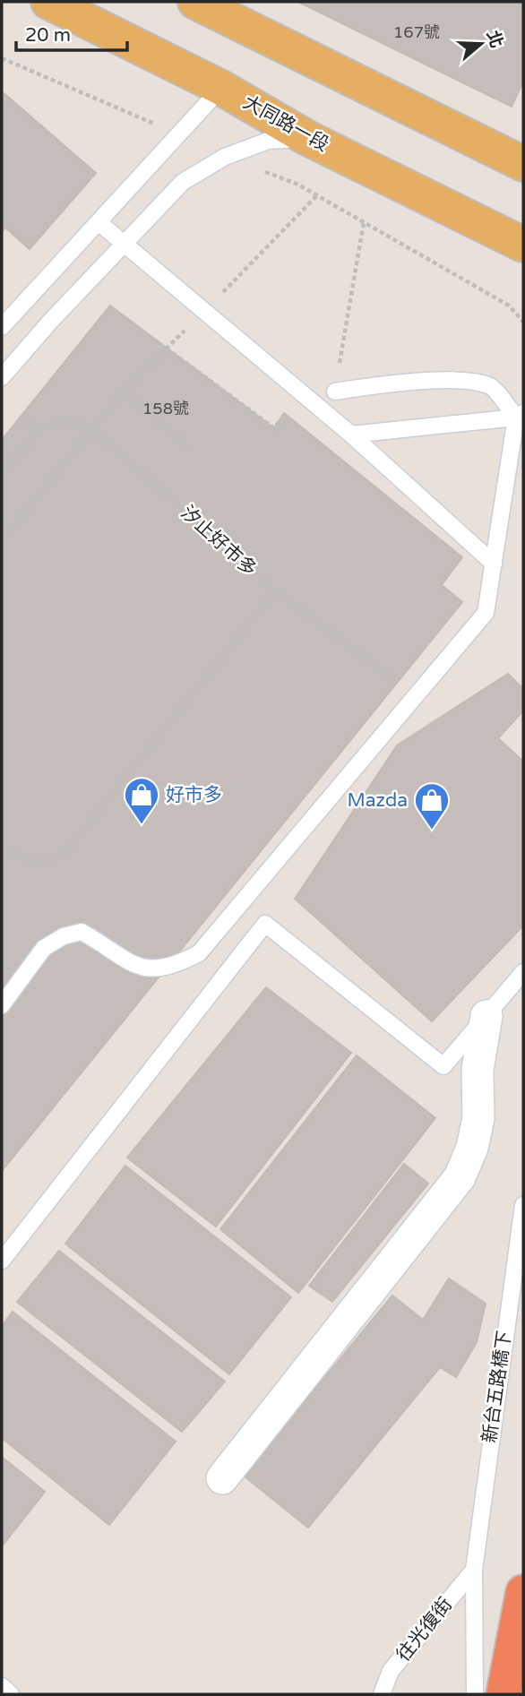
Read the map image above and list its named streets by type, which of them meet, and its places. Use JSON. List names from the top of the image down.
{
  "streets": {
    "main road": ["大同路一段"],
    "lane": ["新台五路橋下", "往光復街"],
    "path": ["汐止好市多"]
  },
  "crossings": [
    ["新台五路橋下", "往光復街"]
  ],
  "places": {
    "shop": ["好市多", "Mazda"]
  },
  "house_numbers": ["167號", "158號"],
  "scale_bar": "20 m",
  "north": "right"
}
